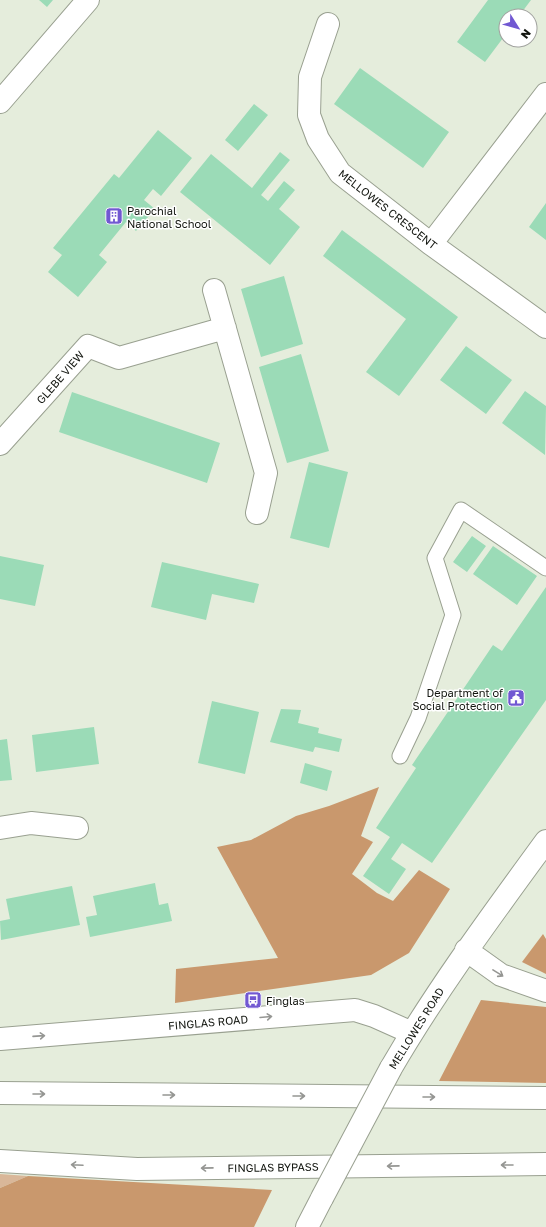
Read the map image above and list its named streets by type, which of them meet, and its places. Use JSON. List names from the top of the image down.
{
  "streets": {
    "main road": [
      "MELLOWES CRESCENT",
      "GLEBE VIEW",
      "FINGLAS ROAD",
      "MELLOWES ROAD",
      "FINGLAS BYPASS"
    ]
  },
  "crossings": [
    ["FINGLAS ROAD", "MELLOWES ROAD"]
  ],
  "places": {
    "building": ["Parochial National School"],
    "public building": ["Department of Social Protection"],
    "bus stop": ["Finglas"]
  },
  "north": "bottom right"
}
